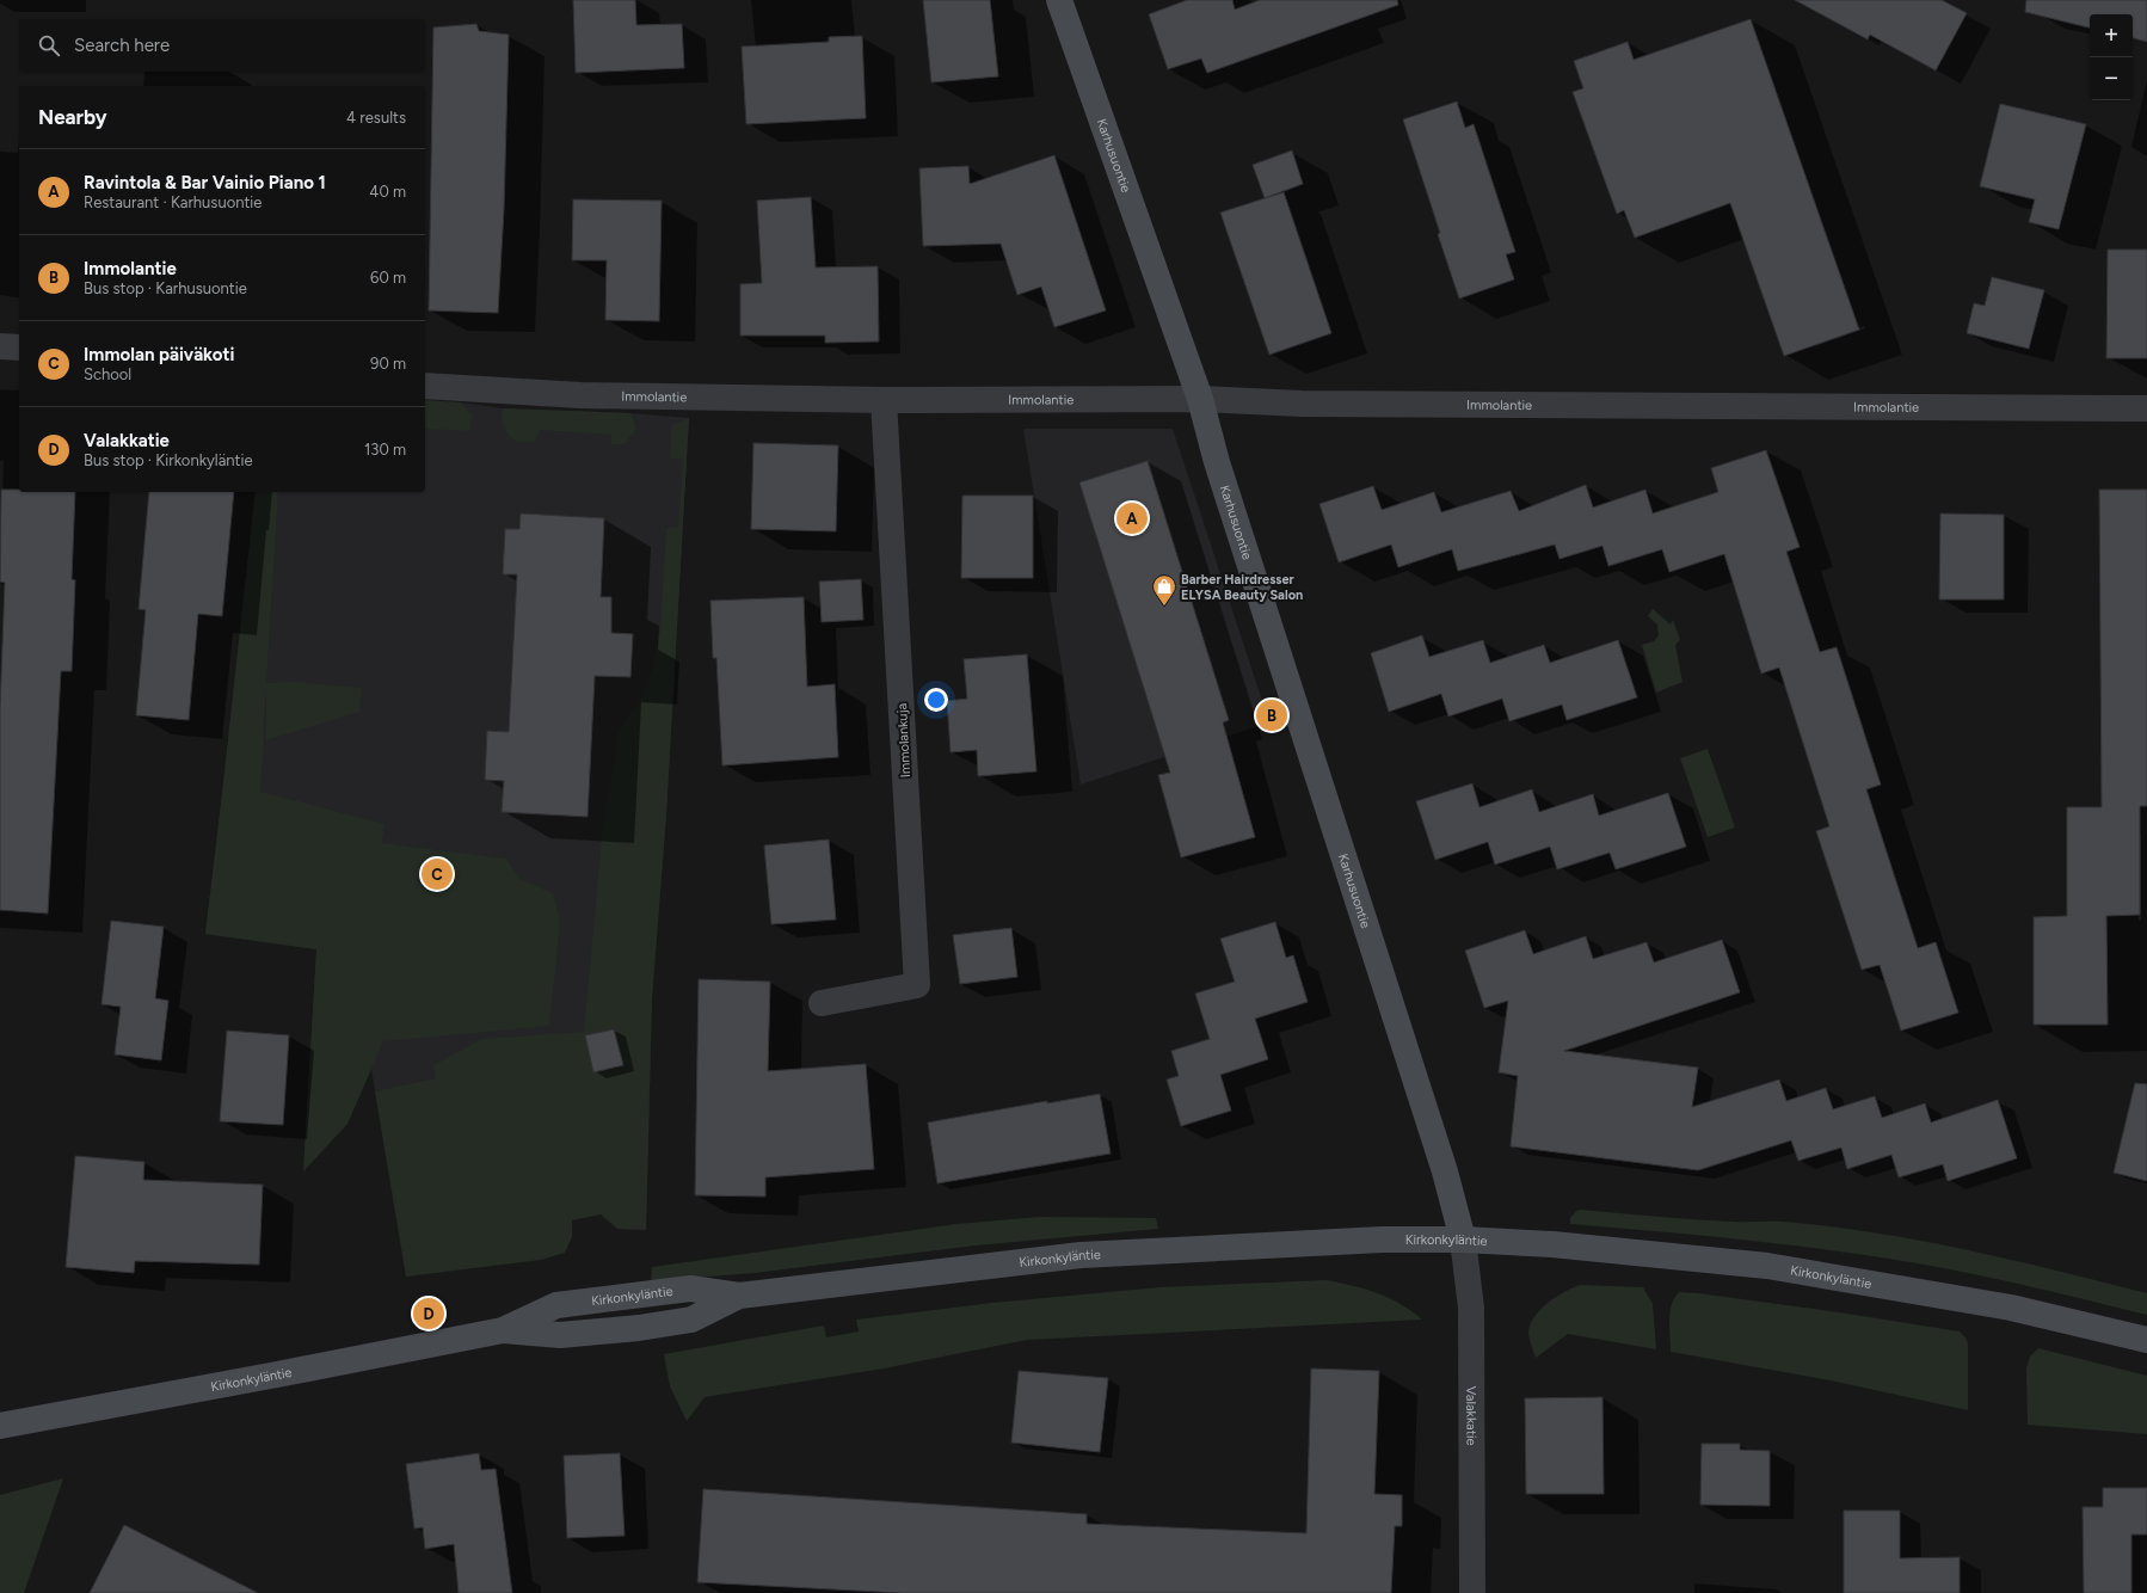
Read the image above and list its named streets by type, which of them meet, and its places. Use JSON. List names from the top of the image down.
{
  "streets": {
    "street": [
      "Karhusuontie",
      "Immolantie",
      "Immolankuja",
      "Kirkonkyläntie",
      "Valakkatie"
    ]
  },
  "crossings": [
    ["Karhusuontie", "Immolantie"],
    ["Karhusuontie", "Kirkonkyläntie"],
    ["Karhusuontie", "Valakkatie"],
    ["Immolantie", "Immolankuja"],
    ["Kirkonkyläntie", "Valakkatie"]
  ],
  "places": {
    "shop": ["Barber Hairdresser ELYSA Beauty Salon"]
  },
  "page": {
    "map_buttons": ["+", "−"],
    "search": "Search here",
    "heading": ["Nearby", "4 results"],
    "list": [
      {
        "mark": "A",
        "name": "Ravintola & Bar Vainio Piano 1",
        "note": "Restaurant · Karhusuontie",
        "value": "40 m"
      },
      {
        "mark": "B",
        "name": "Immolantie",
        "note": "Bus stop · Karhusuontie",
        "value": "60 m"
      },
      {
        "mark": "C",
        "name": "Immolan päiväkoti",
        "note": "School",
        "value": "90 m"
      },
      {
        "mark": "D",
        "name": "Valakkatie",
        "note": "Bus stop · Kirkonkyläntie",
        "value": "130 m"
      }
    ],
    "pins": [
      "A",
      "B",
      "C",
      "D"
    ]
  }
}
